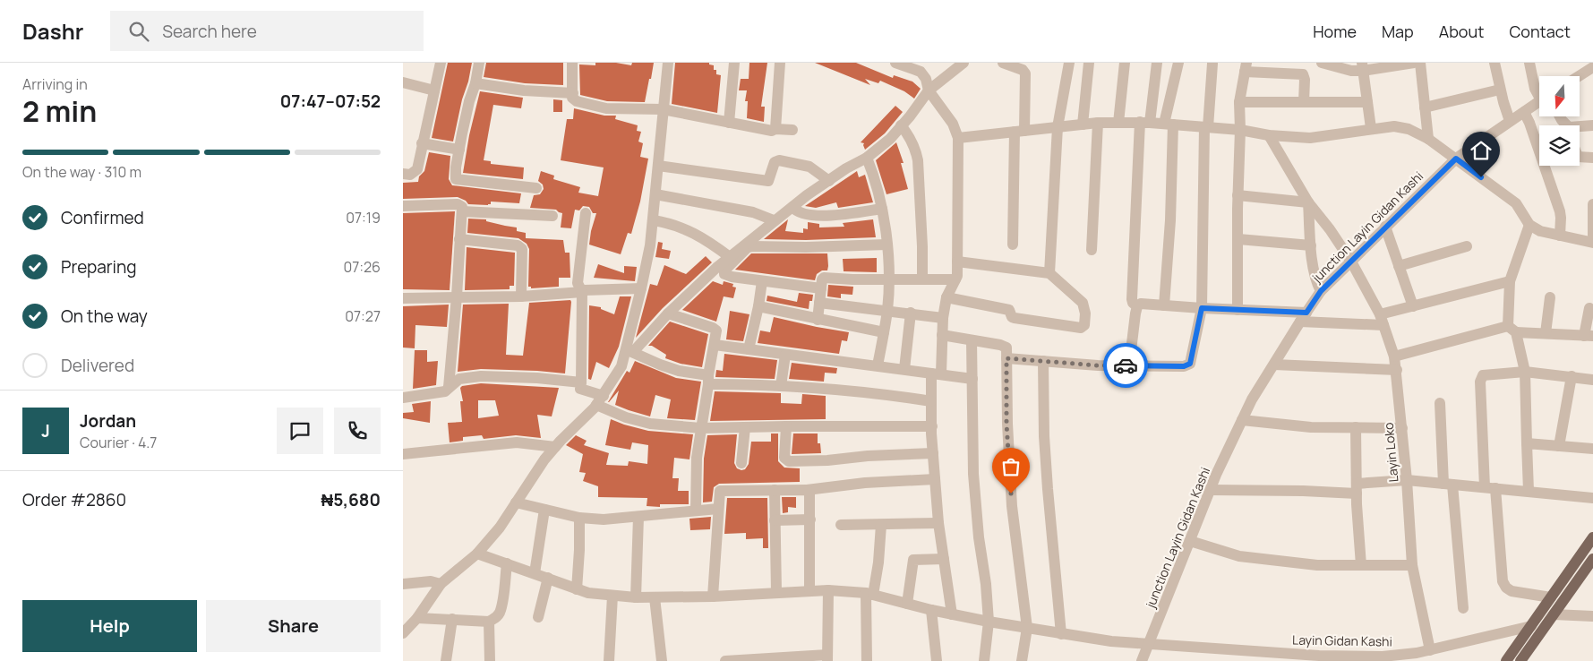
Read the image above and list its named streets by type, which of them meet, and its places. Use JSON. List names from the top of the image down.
{
  "streets": {
    "street": ["junction Layin Gidan Kashi", "Layin Loko", "Layin Gidan Kashi"]
  },
  "crossings": [
    ["junction Layin Gidan Kashi", "Layin Loko"],
    ["junction Layin Gidan Kashi", "Layin Gidan Kashi"],
    ["Layin Loko", "Layin Gidan Kashi"]
  ],
  "north": "bottom",
  "page": {
    "header": "Dashr",
    "search": "Search here",
    "nav": [
      "Home",
      "Map",
      "About",
      "Contact"
    ],
    "heading": ["2 min", "Arriving in", "07:47–07:52"],
    "panel": [
      "Jordan",
      "Courier · 4.7",
      "Order #2860",
      "₦5,680"
    ],
    "bar": "On the way · 310 m",
    "list": [
      ["Confirmed", "07:19"],
      ["Preparing", "07:26"],
      ["On the way", "07:27"],
      "Delivered"
    ],
    "round": "J",
    "buttons": ["Help", "Share"]
  }
}
